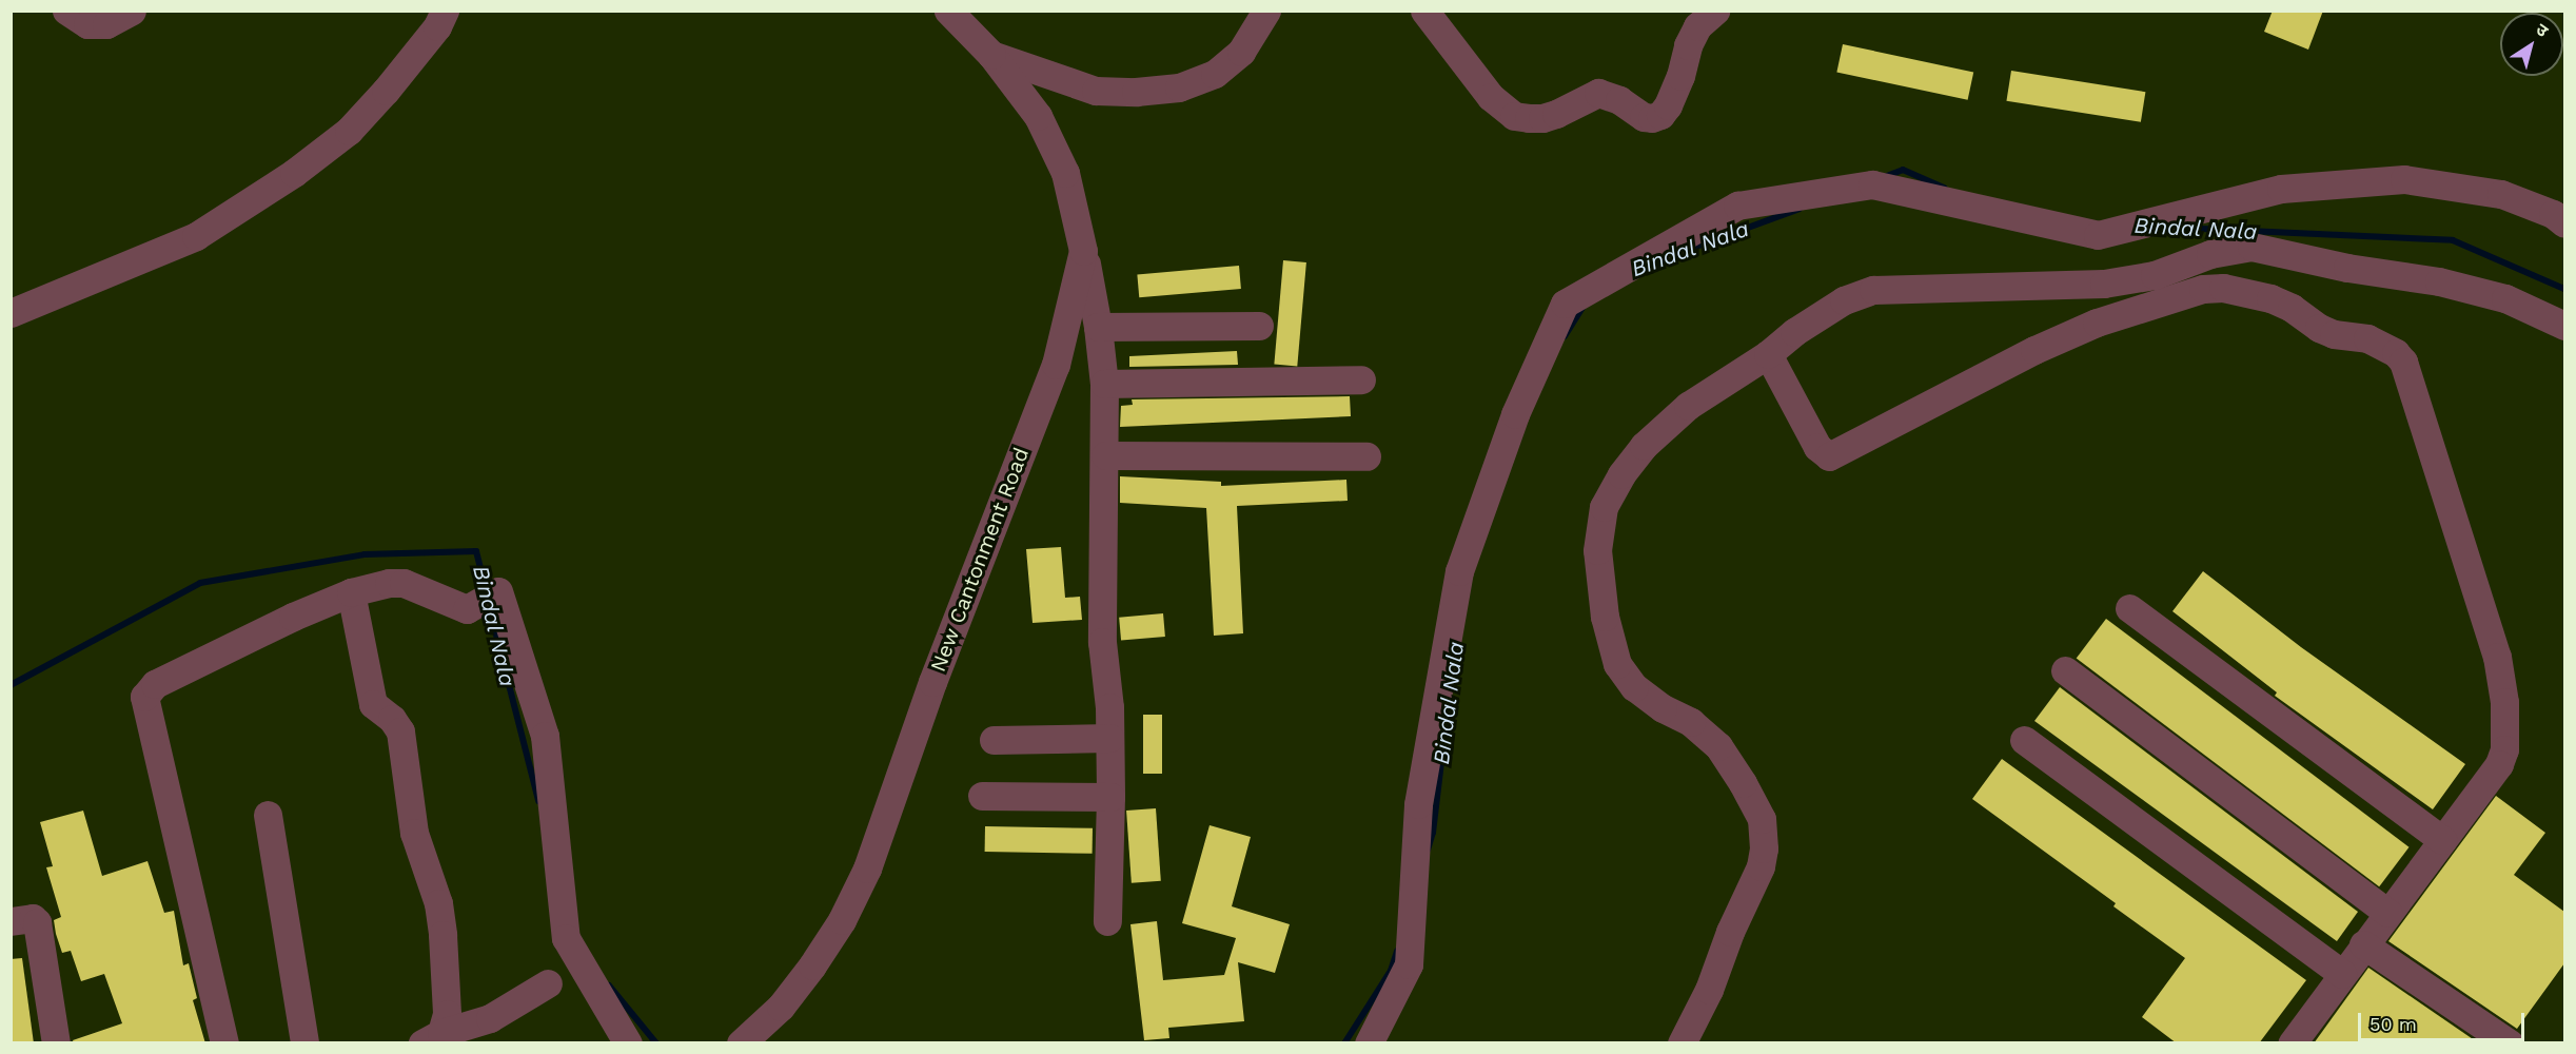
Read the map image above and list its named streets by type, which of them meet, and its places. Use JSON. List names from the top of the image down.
{
  "streets": {
    "street": ["New Cantonment Road"]
  },
  "water": ["Bindal Nala"],
  "scale_bar": "50 m",
  "north": "top right"
}
